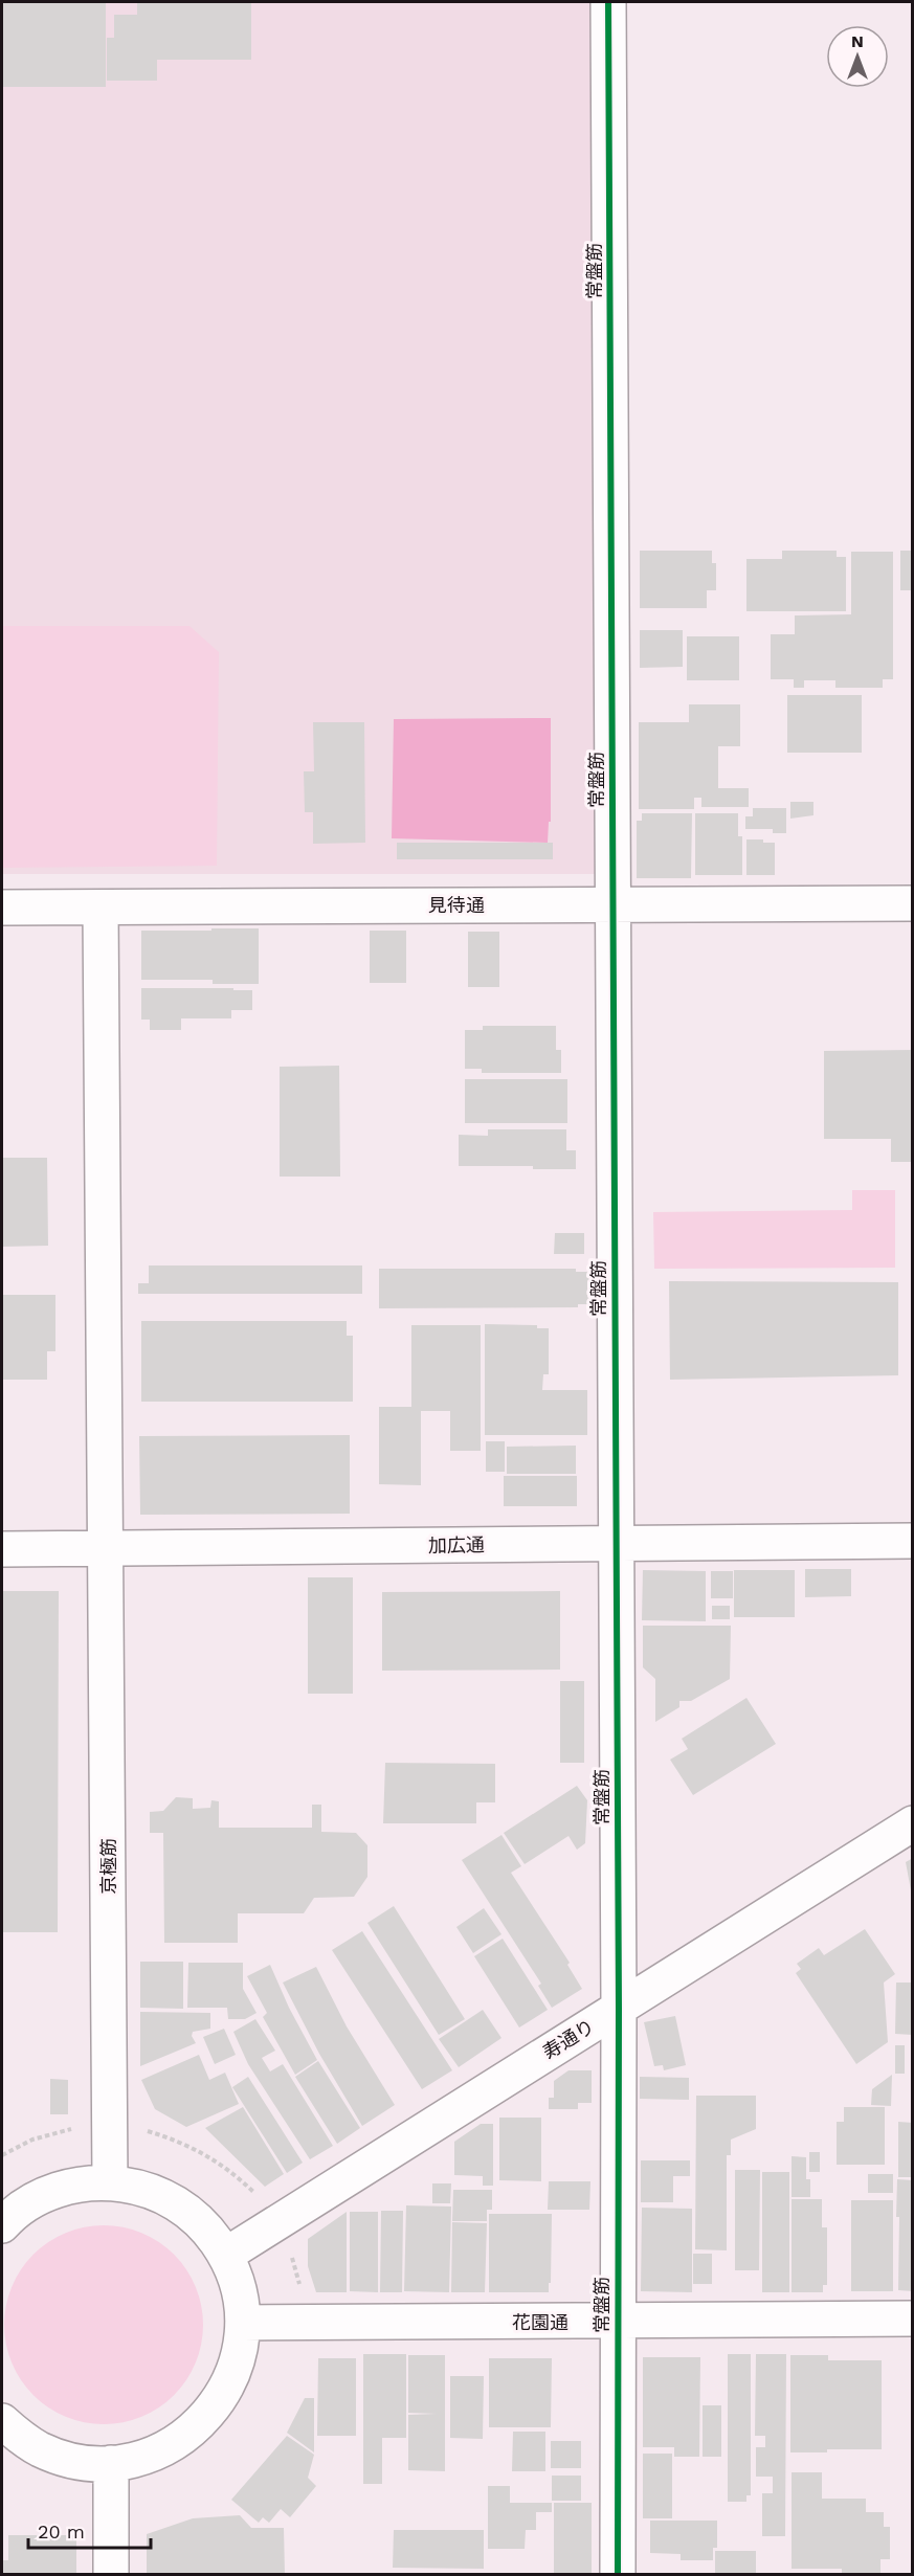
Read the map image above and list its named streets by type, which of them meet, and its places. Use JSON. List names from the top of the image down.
{
  "streets": {
    "street": [
      "常盤筋",
      "見待通",
      "加広通",
      "京極筋",
      "寿通り",
      "花園通"
    ]
  },
  "crossings": [
    ["常盤筋", "見待通"],
    ["常盤筋", "加広通"],
    ["常盤筋", "寿通り"],
    ["常盤筋", "花園通"],
    ["見待通", "京極筋"],
    ["加広通", "京極筋"]
  ],
  "scale_bar": "20 m",
  "north": "top"
}
